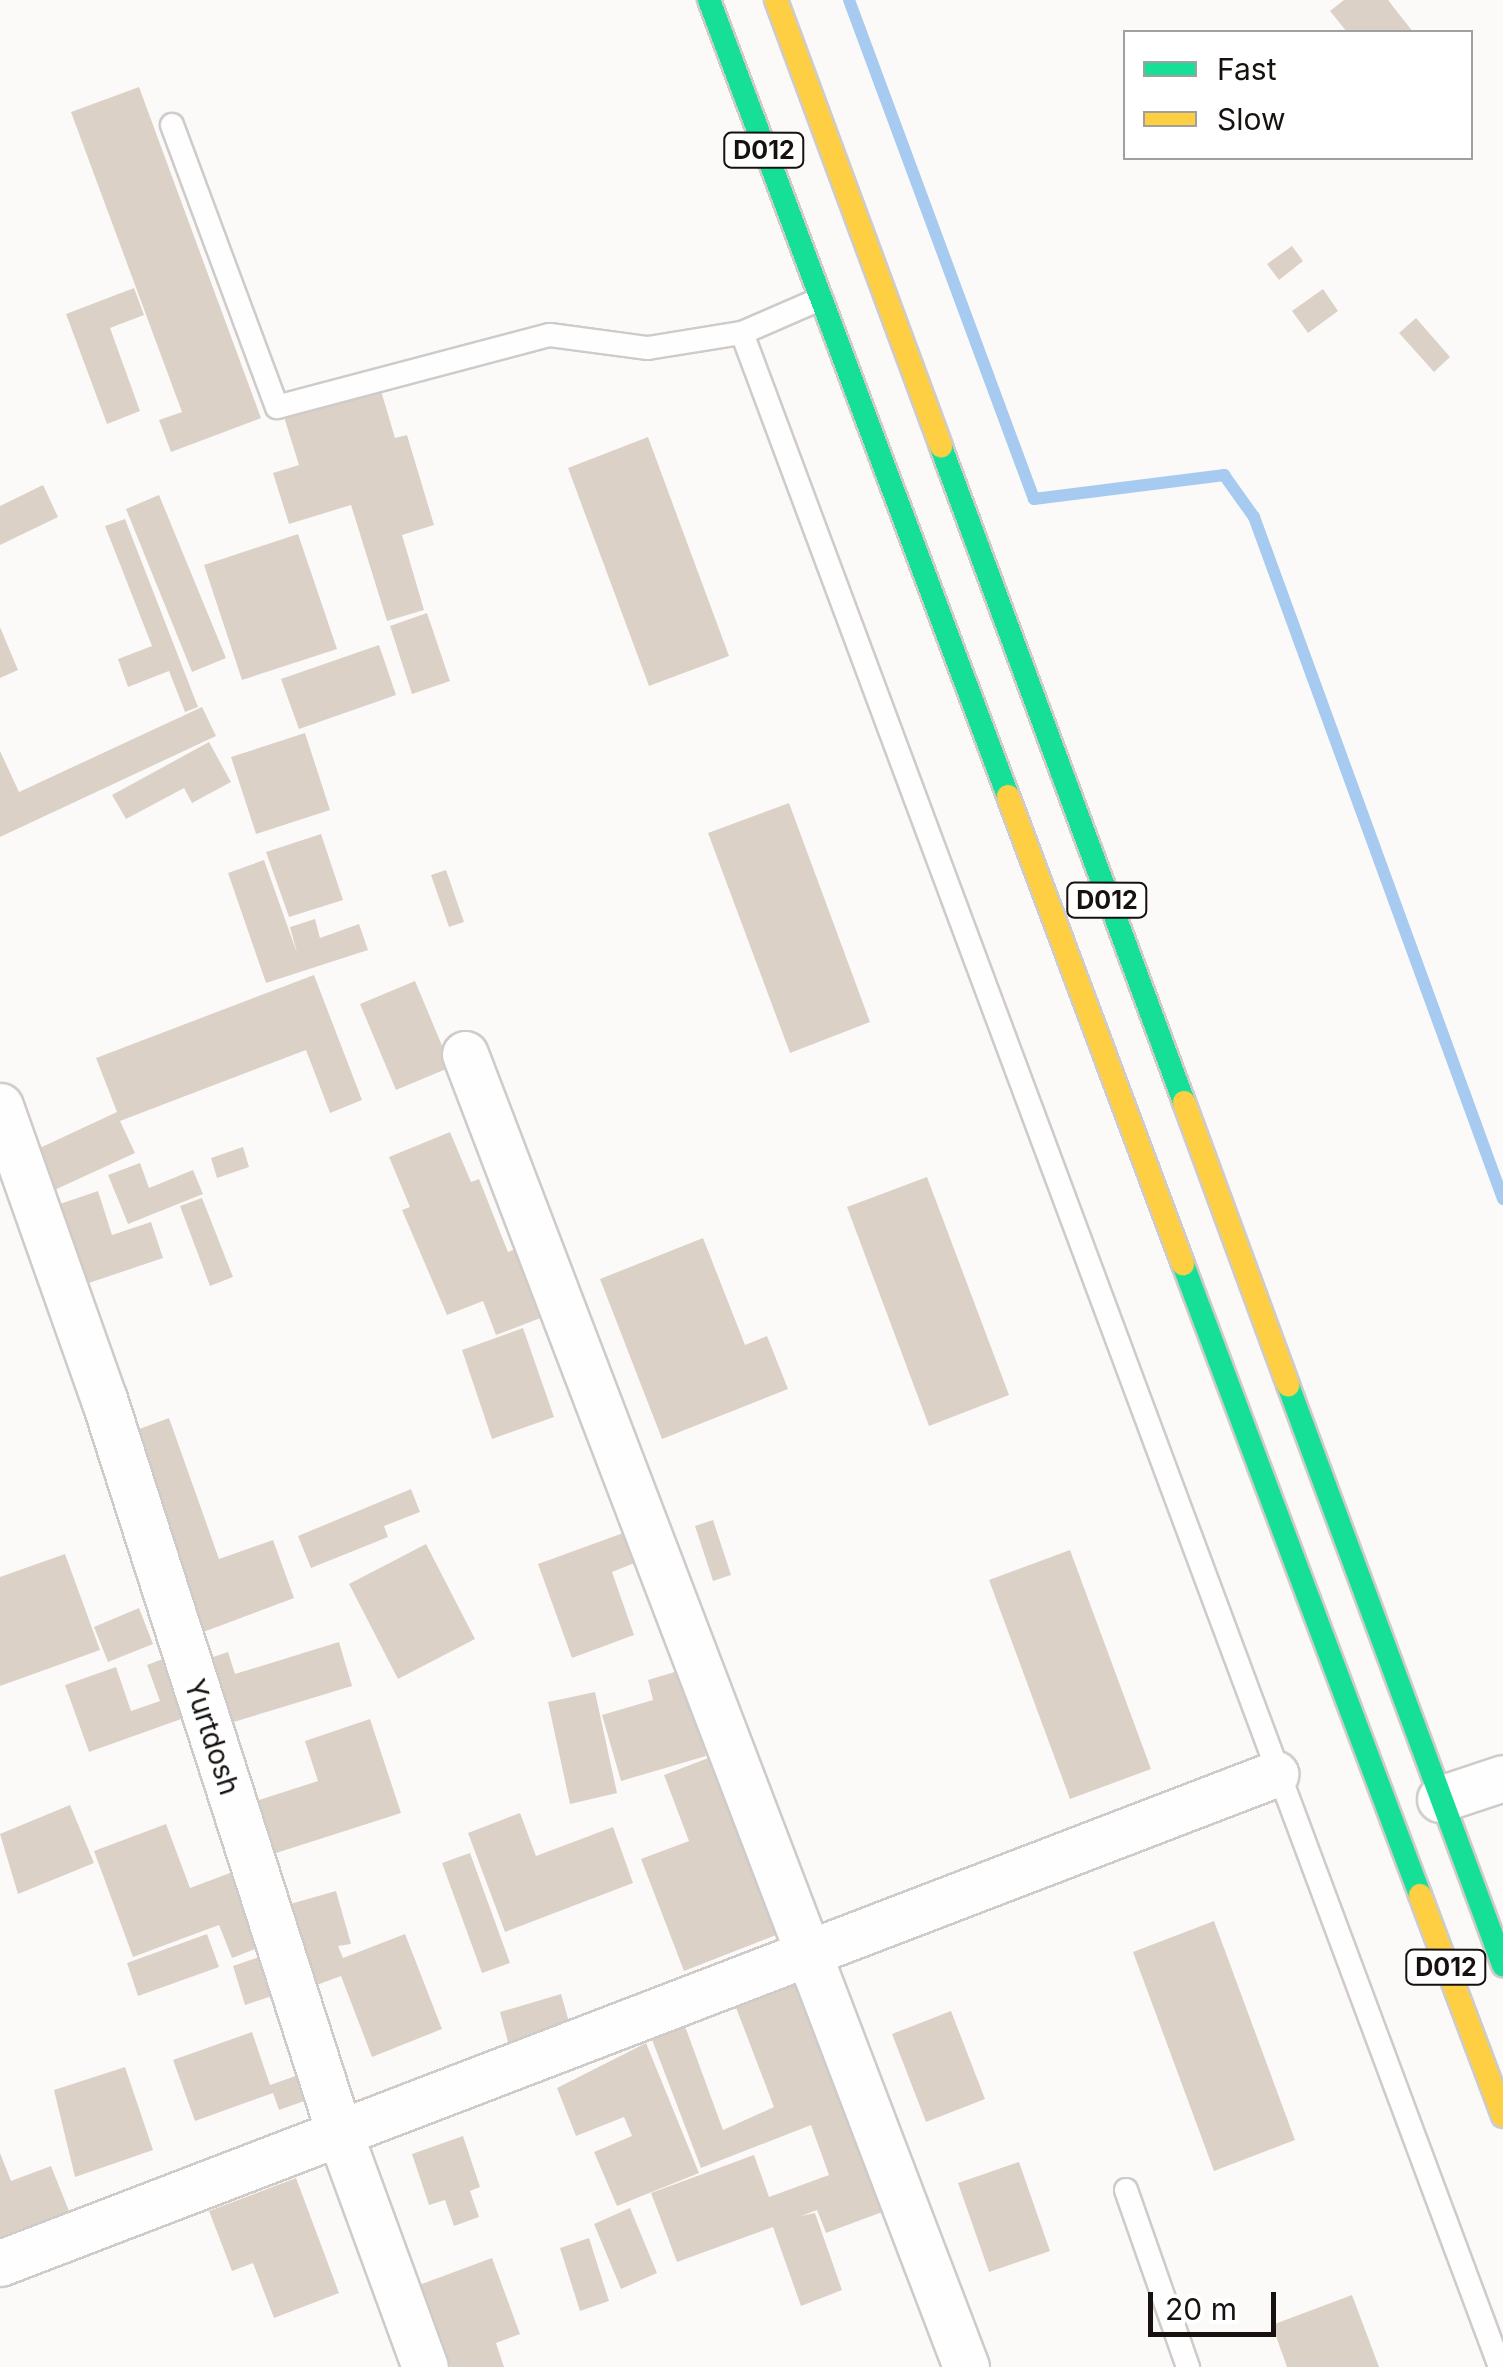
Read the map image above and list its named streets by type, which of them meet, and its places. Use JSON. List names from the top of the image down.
{
  "streets": {
    "highway": ["D012"],
    "street": ["Yurtdosh"]
  },
  "legend": ["Fast", "Slow"],
  "scale_bar": "20 m"
}
